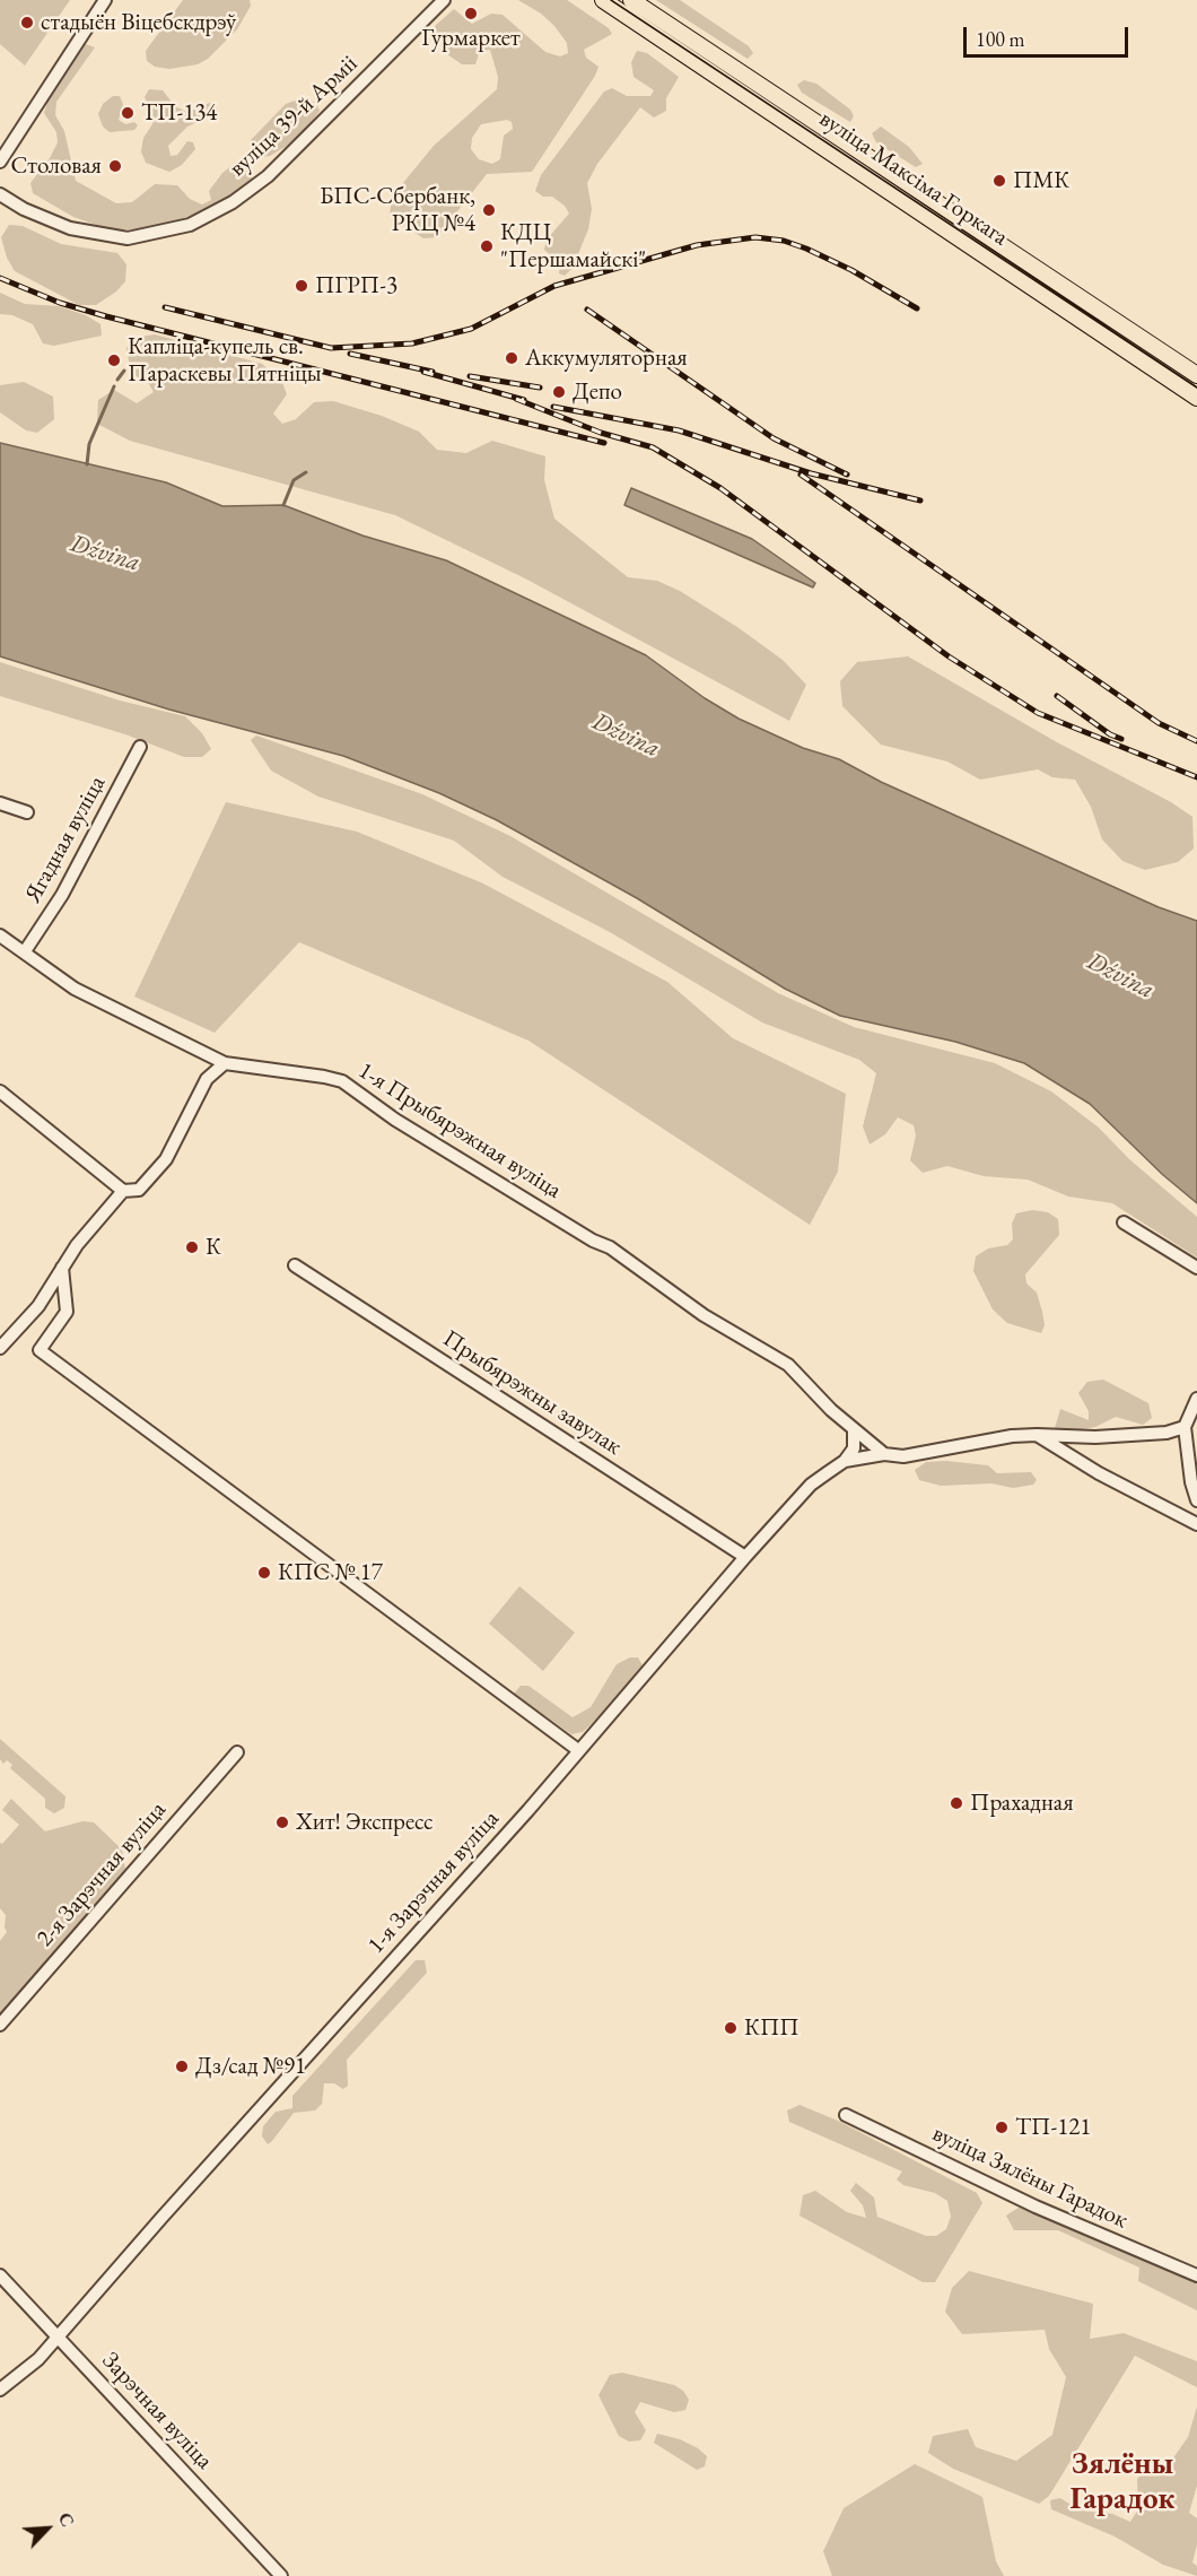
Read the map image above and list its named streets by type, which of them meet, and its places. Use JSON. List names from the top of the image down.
{
  "streets": {
    "main road": ["вуліца Максіма Горкага"],
    "street": [
      "вуліца 39-й Арміі",
      "Ягадная вуліца",
      "1-я Прыбярэжная вуліца",
      "Прыбярэжны завулак",
      "2-я Зарэчная вуліца",
      "1-я Зарэчная вуліца",
      "вуліца Зялёны Гарадок",
      "Зарэчная вуліца"
    ]
  },
  "crossings": [
    ["Ягадная вуліца", "1-я Прыбярэжная вуліца"],
    ["1-я Прыбярэжная вуліца", "1-я Зарэчная вуліца"],
    ["Прыбярэжны завулак", "1-я Зарэчная вуліца"],
    ["1-я Зарэчная вуліца", "Зарэчная вуліца"]
  ],
  "districts": ["Зялёны Гарадок"],
  "water": ["Dźvina"],
  "places": [
    "Гурмаркет",
    "стадыён Віцебскдрэў",
    "ТП-134",
    "Столовая",
    "ПМК",
    "БПС-Сбербанк, РКЦ №4",
    "КДЦ \"Першамайскі\"",
    "ПГРП-3",
    "Аккумуляторная",
    "Капліца-купель св. Параскевы Пятніцы",
    "Депо",
    "К",
    "КПС № 17",
    "Прахадная",
    "Хит! Экспресс",
    "КПП",
    "Дз/сад №91",
    "ТП-121"
  ],
  "scale_bar": "100 m",
  "north": "top right"
}
